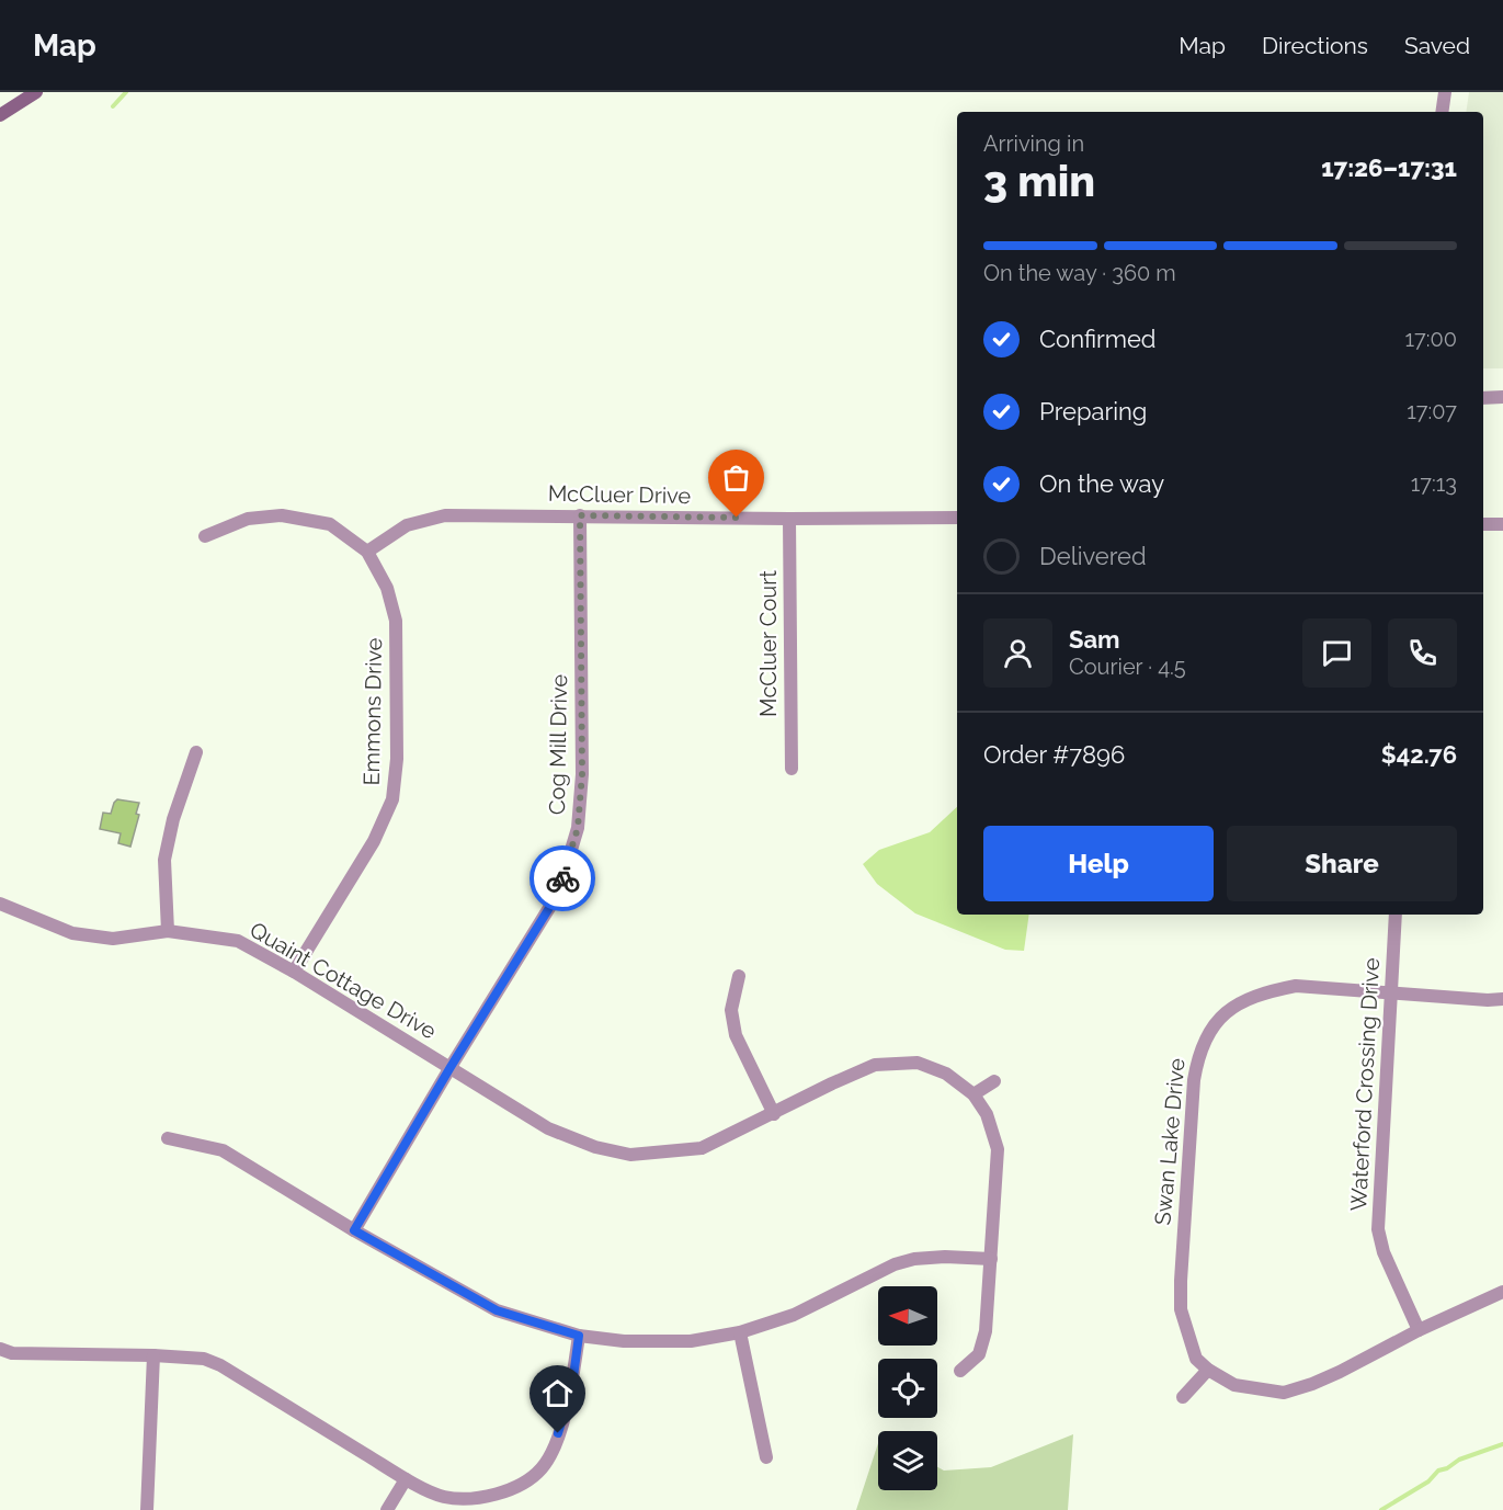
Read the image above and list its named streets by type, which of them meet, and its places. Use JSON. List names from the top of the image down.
{
  "streets": {
    "street": [
      "McCluer Drive",
      "McCluer Court",
      "Emmons Drive",
      "Cog Mill Drive",
      "Quaint Cottage Drive",
      "Waterford Crossing Drive",
      "Swan Lake Drive"
    ]
  },
  "crossings": [
    ["McCluer Drive", "McCluer Court"],
    ["McCluer Drive", "Emmons Drive"],
    ["McCluer Drive", "Cog Mill Drive"],
    ["Emmons Drive", "Quaint Cottage Drive"],
    ["Cog Mill Drive", "Quaint Cottage Drive"],
    ["Waterford Crossing Drive", "Swan Lake Drive"]
  ],
  "north": "left",
  "page": {
    "header": "Map",
    "nav": ["Map", "Directions", "Saved"],
    "heading": ["3 min", "Arriving in", "17:26–17:31"],
    "panel": [
      "Sam",
      "Courier · 4.5",
      "Order #7896",
      "$42.76"
    ],
    "bar": "On the way · 360 m",
    "list": [
      ["Confirmed", "17:00"],
      ["Preparing", "17:07"],
      ["On the way", "17:13"],
      "Delivered"
    ],
    "buttons": ["Help", "Share"]
  }
}
